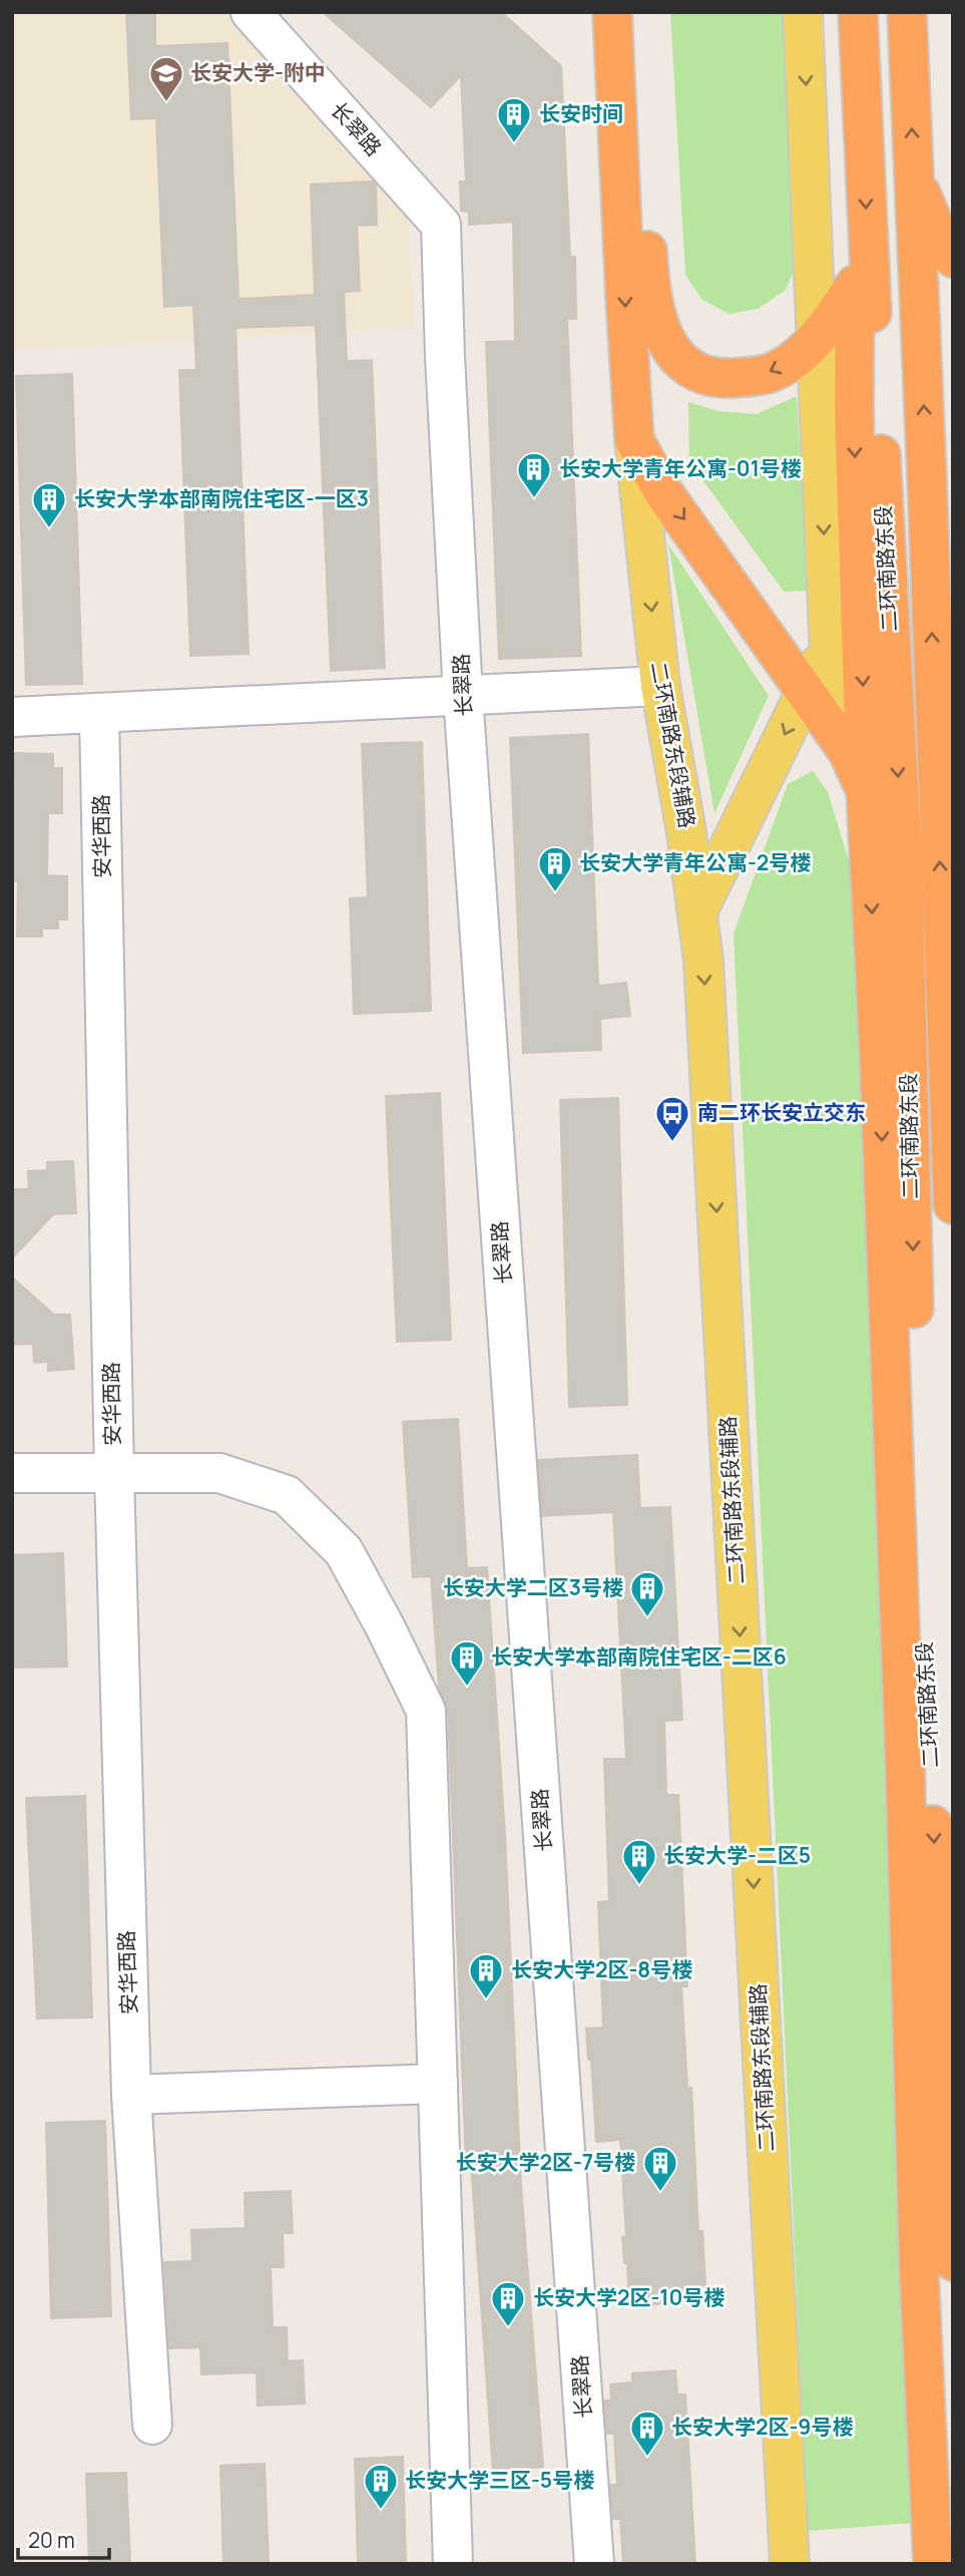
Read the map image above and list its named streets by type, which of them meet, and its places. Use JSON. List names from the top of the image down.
{
  "streets": {
    "highway": ["二环南路东段"],
    "main road": ["二环南路东段辅路"],
    "lane": ["长翠路", "安华西路"]
  },
  "one_way": ["二环南路东段辅路"],
  "places": {
    "school or university": ["长安大学-附中"],
    "building": [
      "长安时间",
      "长安大学青年公寓-01号楼",
      "长安大学本部南院住宅区-一区3",
      "长安大学青年公寓-2号楼",
      "长安大学二区3号楼",
      "长安大学本部南院住宅区-二区6",
      "长安大学-二区5",
      "长安大学2区-8号楼",
      "长安大学2区-7号楼",
      "长安大学2区-10号楼",
      "长安大学2区-9号楼",
      "长安大学三区-5号楼"
    ],
    "bus stop": ["南二环长安立交东"]
  },
  "scale_bar": "20 m"
}
